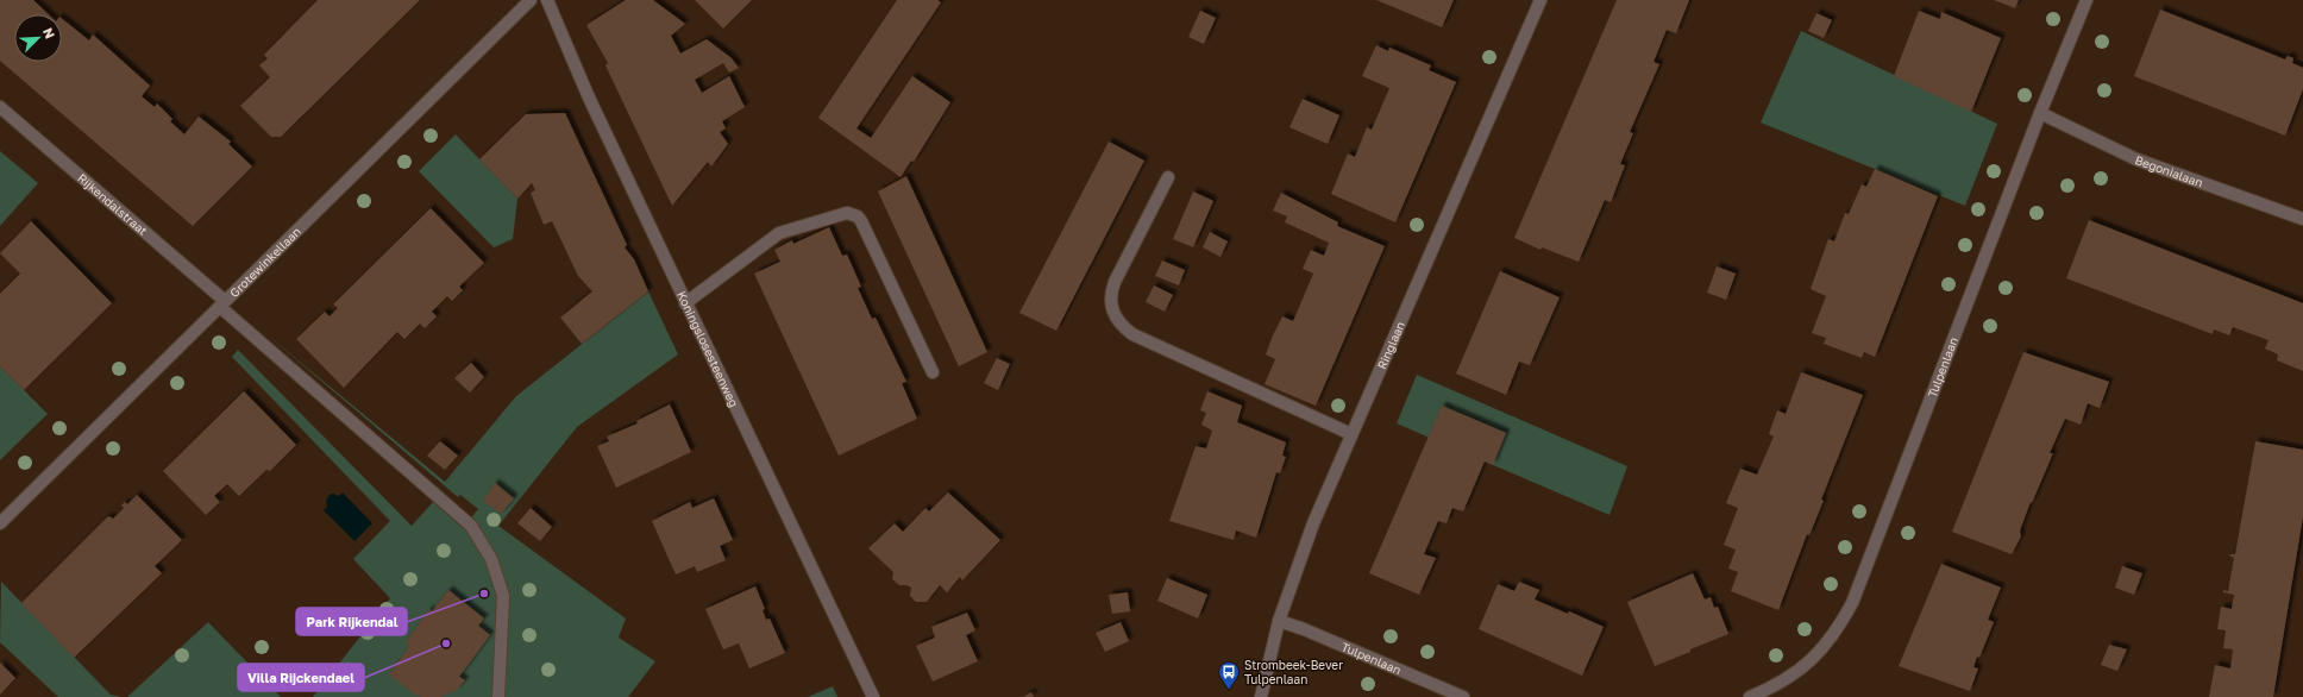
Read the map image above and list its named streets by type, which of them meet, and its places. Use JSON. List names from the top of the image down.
{
  "streets": {
    "street": [
      "Begonialaan",
      "Rijkendalstraat",
      "Grotewinkellaan",
      "Ringlaan",
      "Koningslosesteenweg",
      "Tulpenlaan"
    ]
  },
  "crossings": [
    ["Begonialaan", "Tulpenlaan"],
    ["Rijkendalstraat", "Grotewinkellaan"],
    ["Ringlaan", "Tulpenlaan"]
  ],
  "places": {
    "other": ["Park Rijkendal", "Villa Rijckendael"],
    "bus stop": ["Strombeek-Bever Tulpenlaan"]
  },
  "north": "top right"
}
